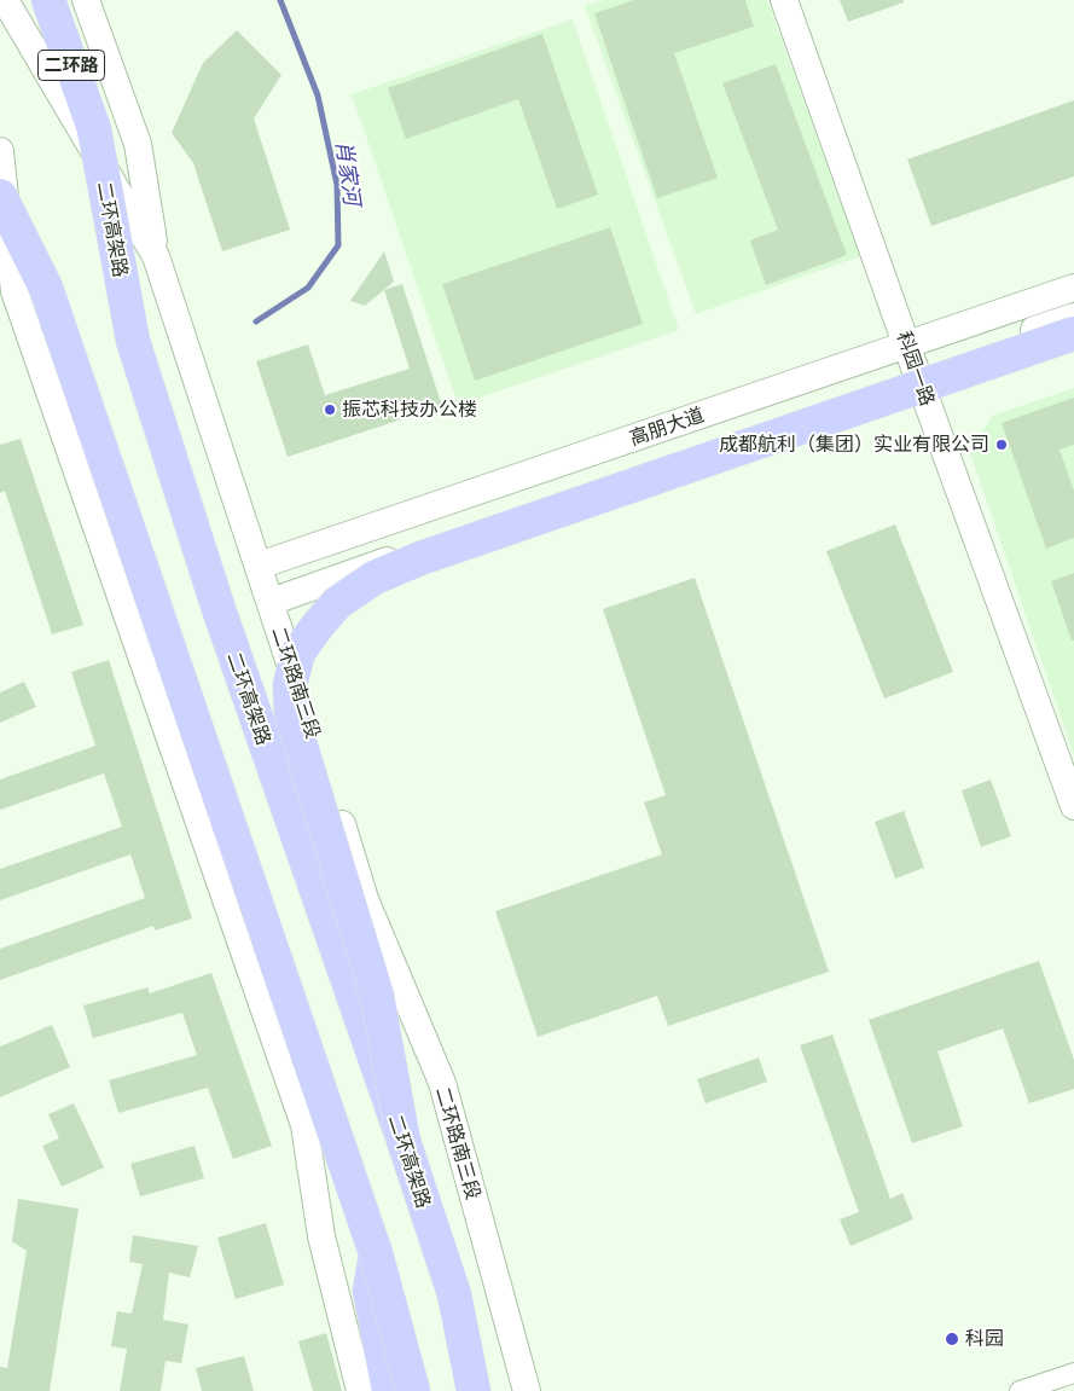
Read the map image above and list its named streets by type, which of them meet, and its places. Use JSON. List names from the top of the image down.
{
  "streets": {
    "highway": ["二环路", "二环高架路"],
    "main road": ["科园一路", "高朋大道", "二环路南三段"]
  },
  "crossings": [
    ["科园一路", "高朋大道"],
    ["高朋大道", "二环路南三段"]
  ],
  "water": ["肖家河"],
  "places": ["振芯科技办公楼", "成都航利（集团）实业有限公司", "科园"]
}
